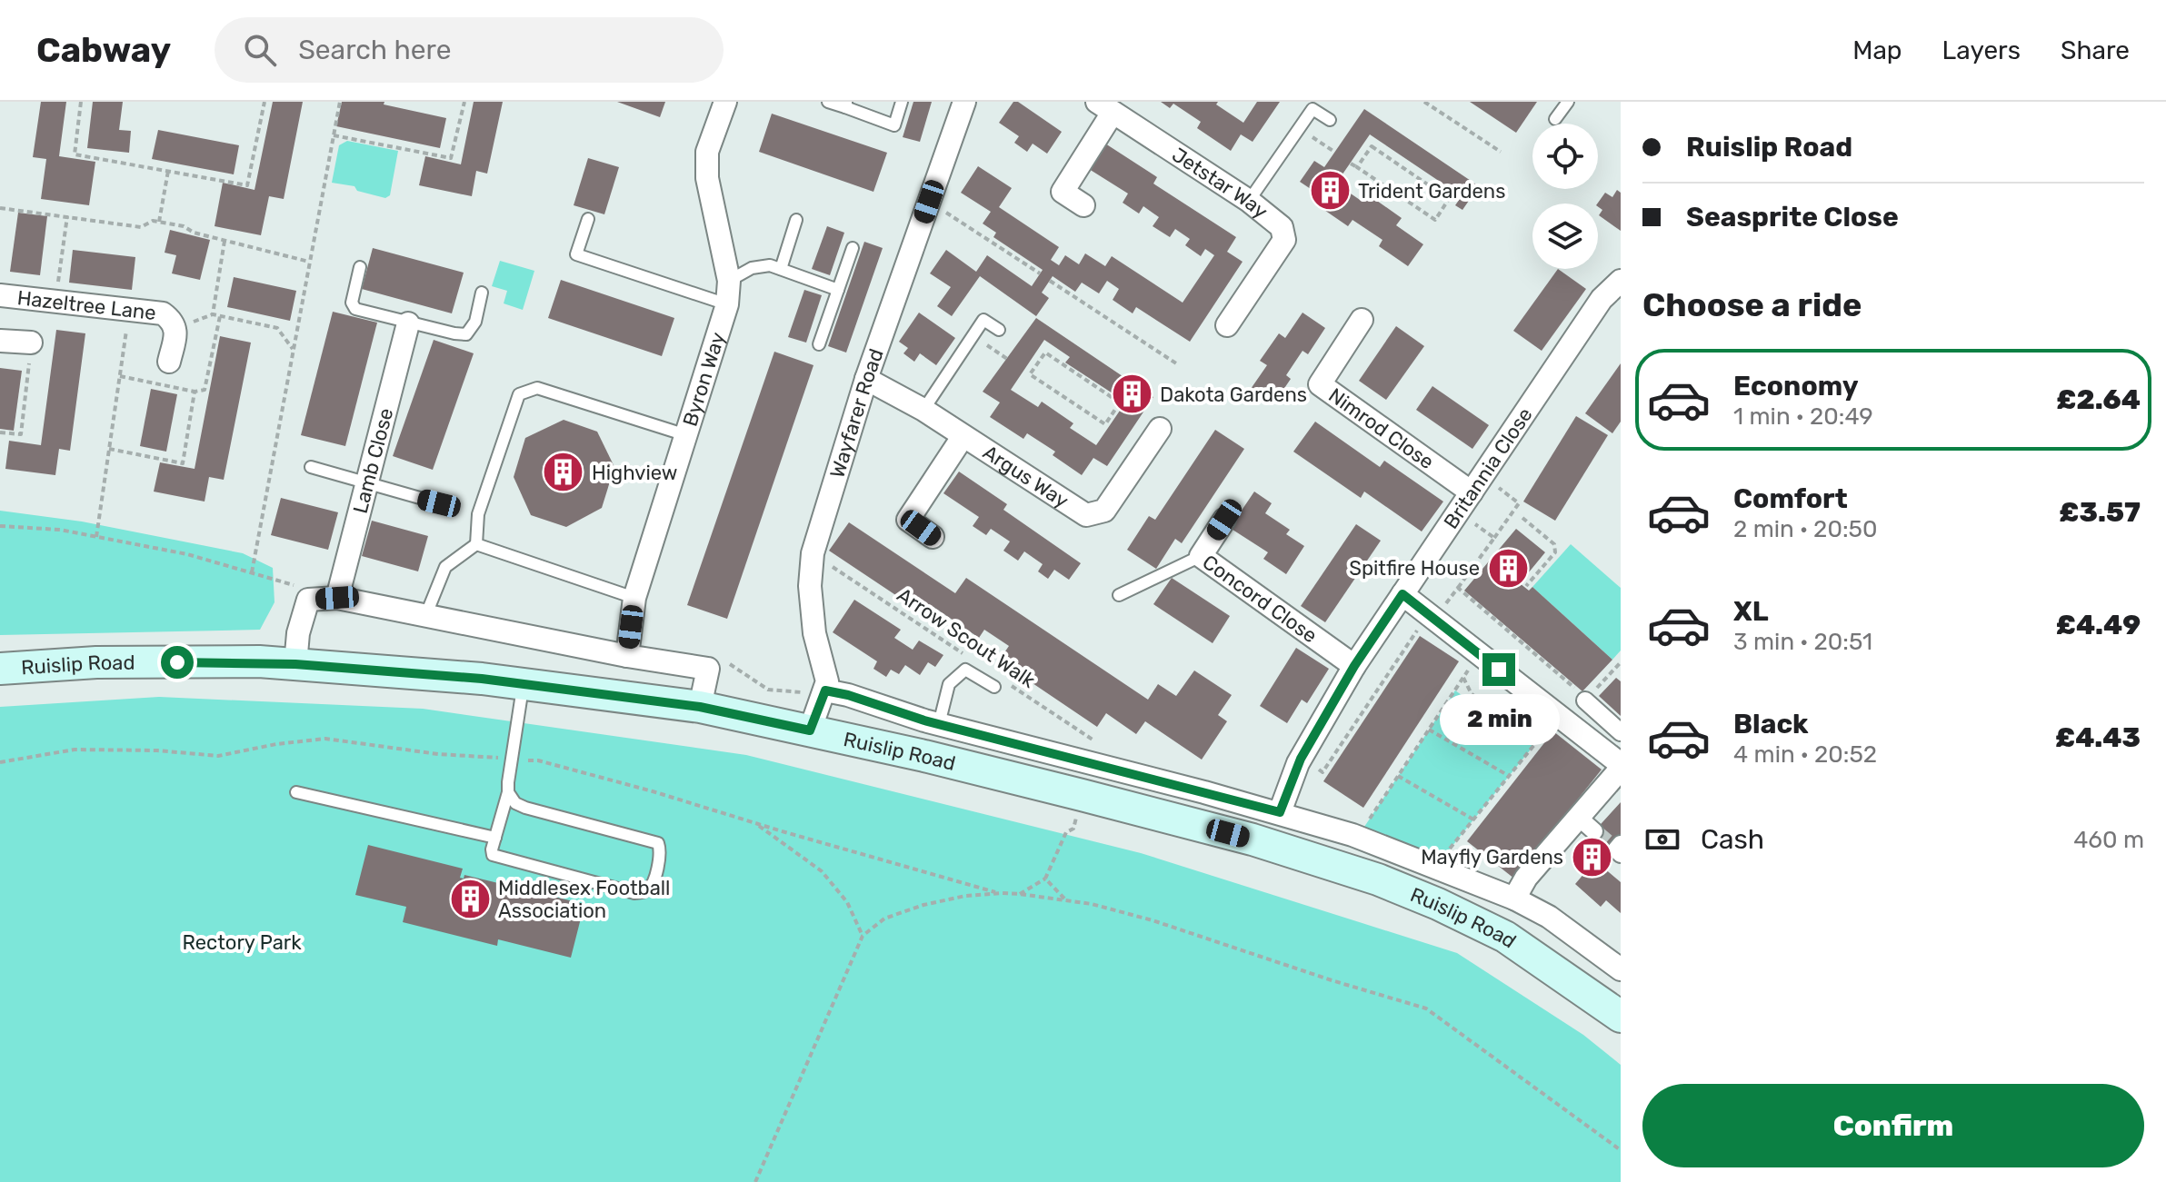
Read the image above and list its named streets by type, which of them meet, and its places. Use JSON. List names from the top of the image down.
{
  "streets": {
    "main road": ["Ruislip Road"],
    "street": [
      "Jetstar Way",
      "Hazeltree Lane",
      "Byron Way",
      "Wayfarer Road",
      "Nimrod Close",
      "Lamb Close",
      "Britannia Close",
      "Argus Way",
      "Concord Close"
    ],
    "path": ["Arrow Scout Walk"]
  },
  "crossings": [
    ["Wayfarer Road", "Argus Way"],
    ["Wayfarer Road", "Arrow Scout Walk"],
    ["Wayfarer Road", "Ruislip Road"],
    ["Nimrod Close", "Britannia Close"],
    ["Britannia Close", "Concord Close"]
  ],
  "parks": ["Rectory Park"],
  "places": {
    "building": [
      "Trident Gardens",
      "Dakota Gardens",
      "Highview",
      "Spitfire House",
      "Mayfly Gardens",
      "Middlesex Football Association"
    ]
  },
  "page": {
    "header": "Cabway",
    "search": "Search here",
    "nav": ["Map", "Layers", "Share"],
    "banner": ["Ruislip Road", "Seasprite Close"],
    "heading": "Choose a ride",
    "list": [
      {
        "name": "Economy",
        "note": "1 min · 20:49",
        "value": "£2.64"
      },
      {
        "name": "Comfort",
        "note": "2 min · 20:50",
        "value": "£3.57"
      },
      {
        "name": "XL",
        "note": "3 min · 20:51",
        "value": "£4.49"
      },
      {
        "name": "Black",
        "note": "4 min · 20:52",
        "value": "£4.43"
      }
    ],
    "bubble": "2 min",
    "pay": ["Cash", "460 m"],
    "buttons": "Confirm"
  }
}
